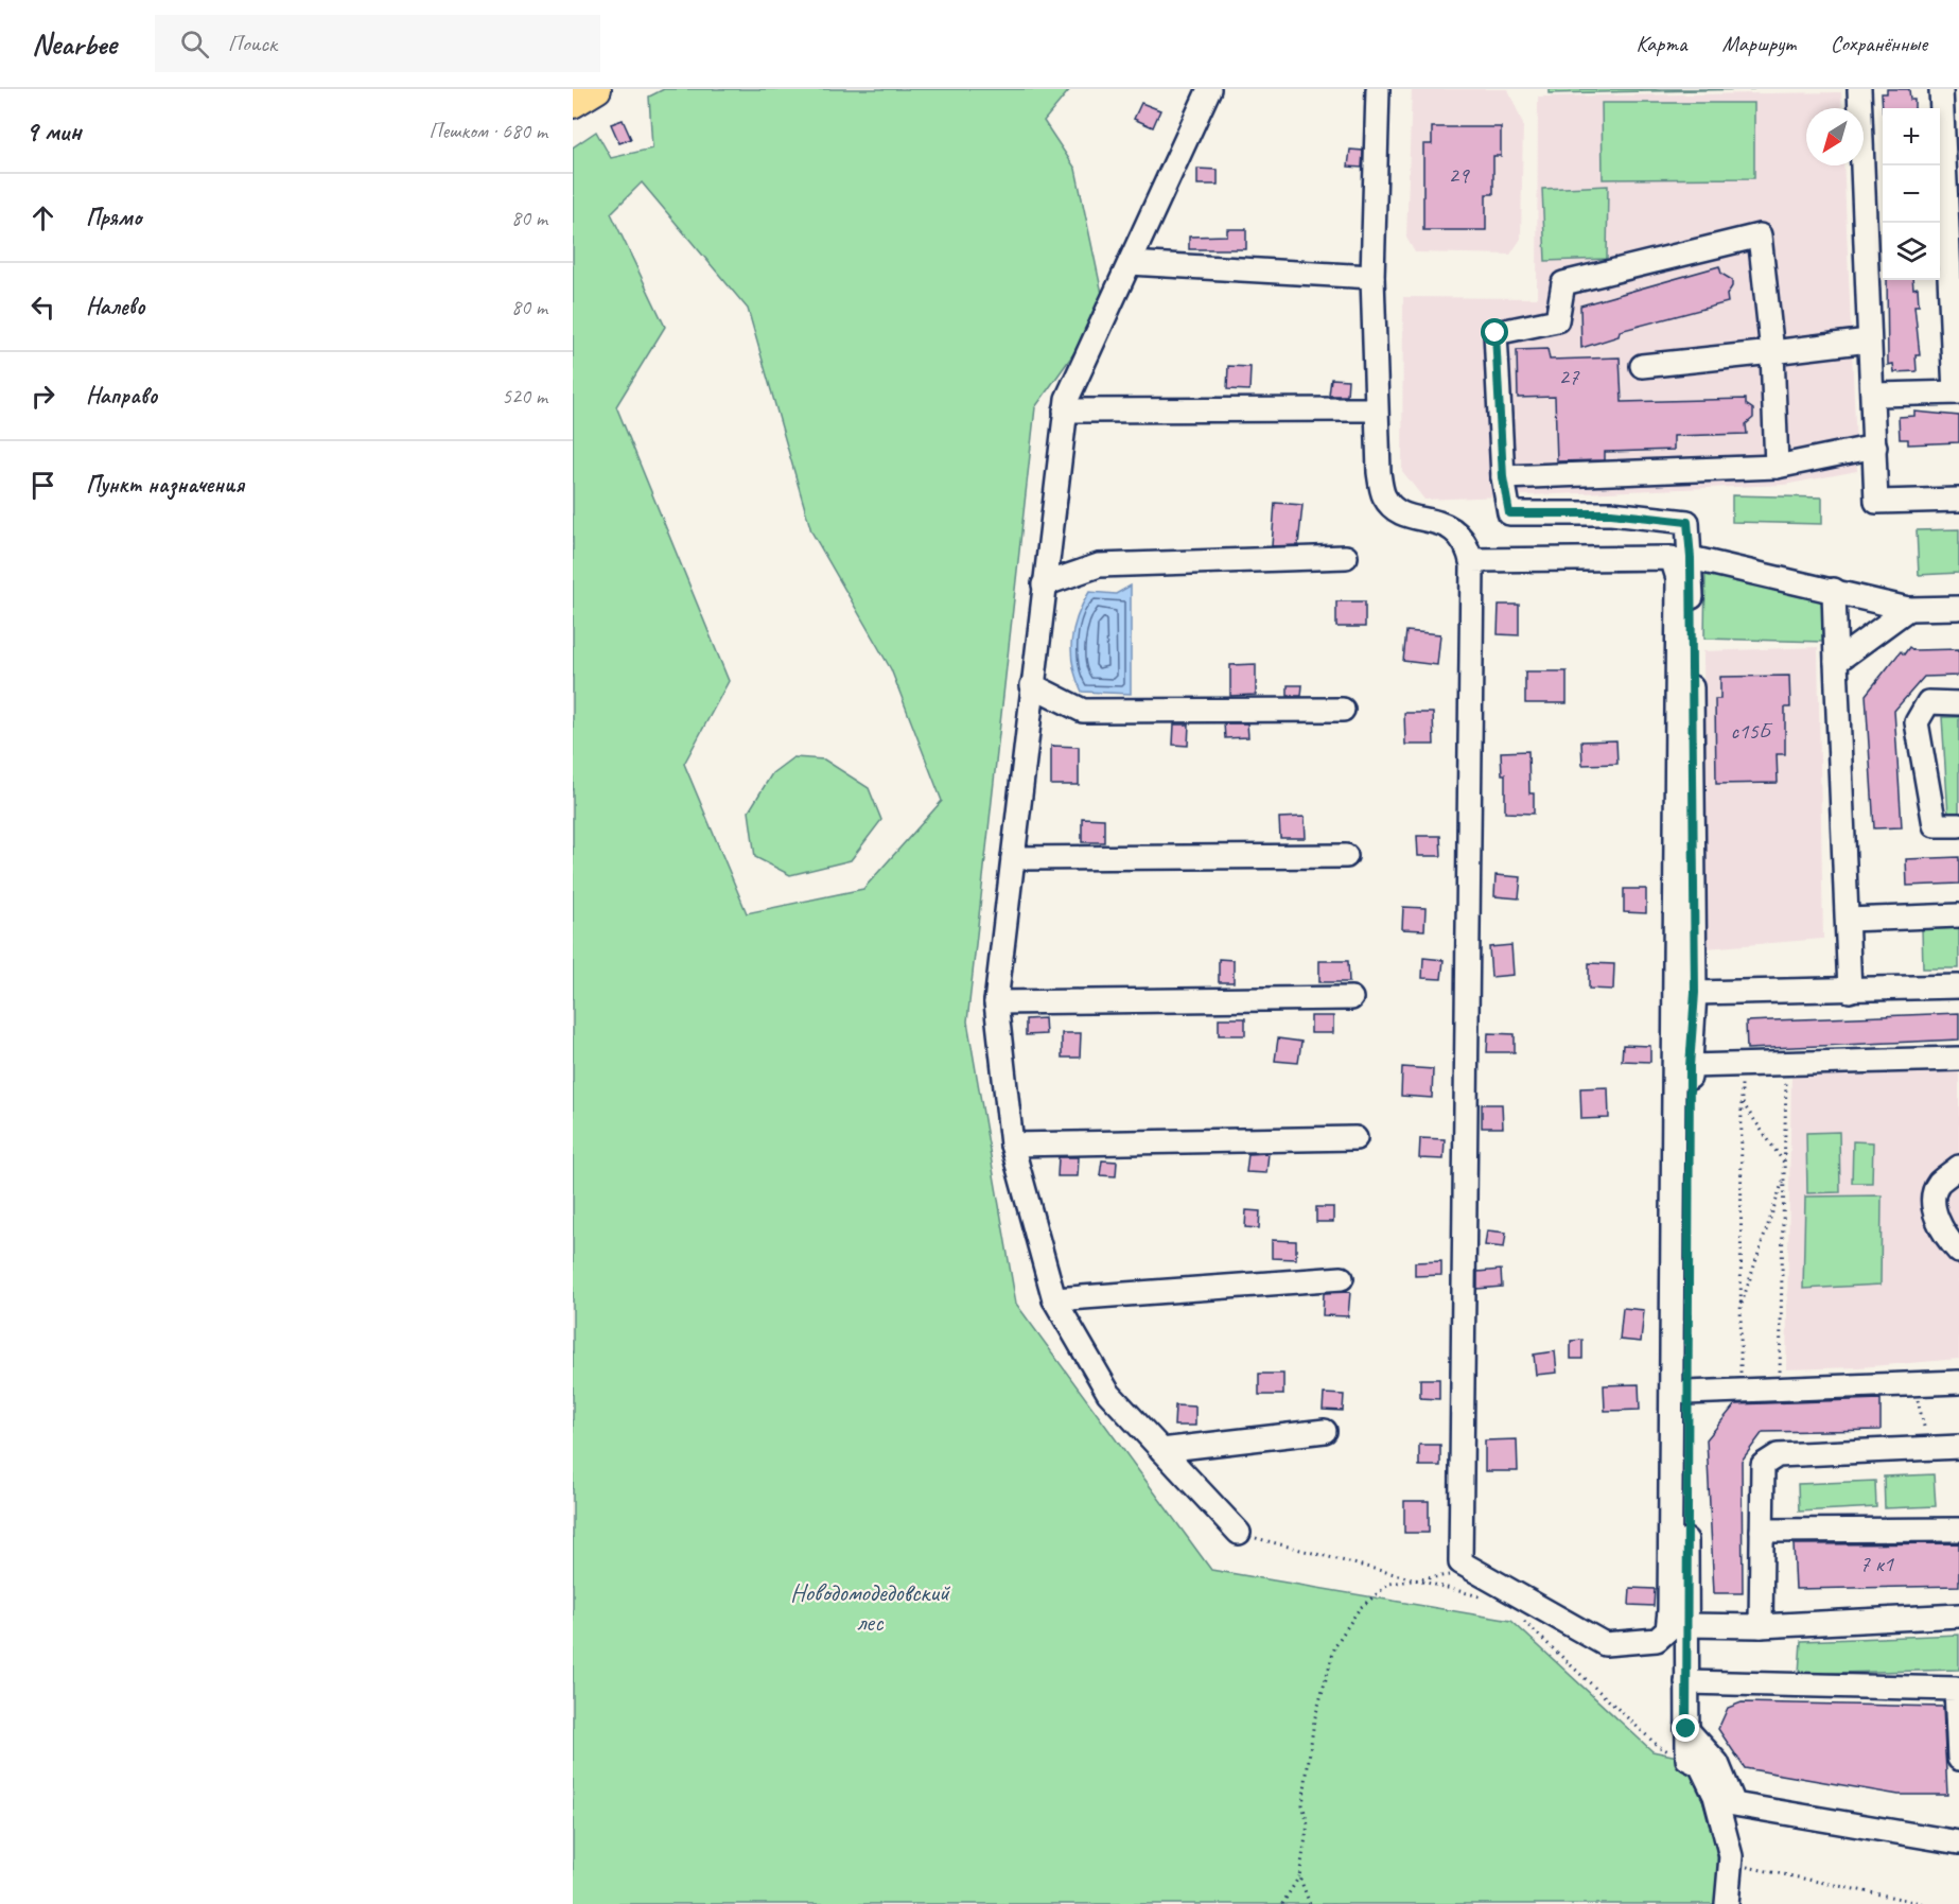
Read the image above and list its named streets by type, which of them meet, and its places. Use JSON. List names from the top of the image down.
{
  "parks": ["Новодомодедовский лес"],
  "house_numbers": [
    "29",
    "27",
    "с15Б",
    "7 к1"
  ],
  "north": "bottom left",
  "page": {
    "header": "Nearbee",
    "search": "Поиск",
    "nav": ["Карта", "Маршрут", "Сохранённые"],
    "heading": ["9 мин", "Пешком · 680 m"],
    "map_buttons": ["+", "−"],
    "list": [
      ["Прямо", "80 m"],
      ["Налево", "80 m"],
      ["Направо", "520 m"],
      "Пункт назначения"
    ]
  }
}
